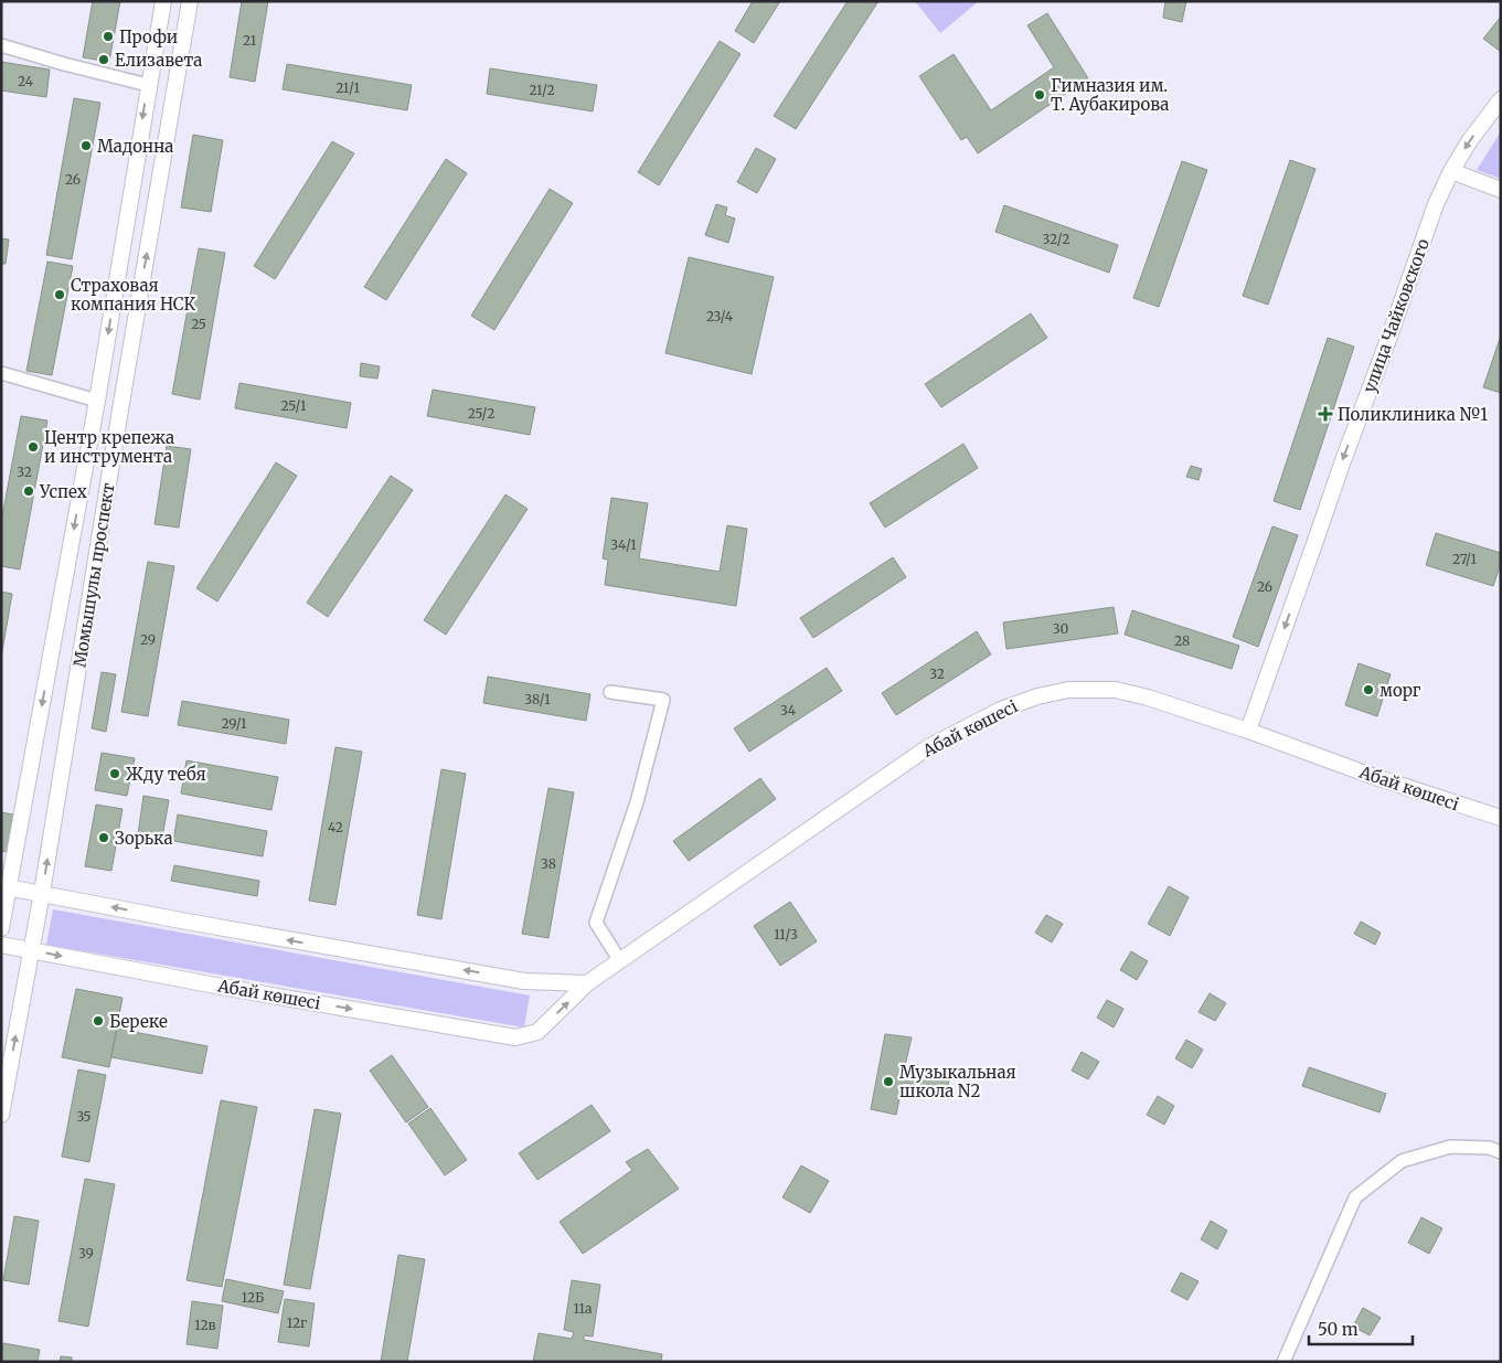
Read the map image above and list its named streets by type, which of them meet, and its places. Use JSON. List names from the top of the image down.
{
  "streets": {
    "street": ["улица Чайковского", "Момышулы проспект", "Абай көшесі"]
  },
  "crossings": [
    ["улица Чайковского", "Абай көшесі"],
    ["Момышулы проспект", "Абай көшесі"]
  ],
  "one_way": ["улица Чайковского"],
  "places": {
    "other": [
      "Профи",
      "Елизавета",
      "Гимназия им. Т. Аубакирова",
      "Мадонна",
      "Страховая компания НСК",
      "Центр крепежа и инструмента",
      "Успех",
      "морг",
      "Жду тебя",
      "Зорька",
      "Береке",
      "Музыкальная школа N2"
    ],
    "health": ["Поликлиника №1"]
  },
  "house_numbers": [
    "21",
    "24",
    "21/1",
    "21/2",
    "26",
    "32/2",
    "23/4",
    "25",
    "25/1",
    "25/2",
    "32",
    "34/1",
    "27/1",
    "26",
    "30",
    "29",
    "28",
    "32",
    "38/1",
    "34",
    "29/1",
    "42",
    "38",
    "11/3",
    "35",
    "39",
    "12Б",
    "11а",
    "12г",
    "12в"
  ],
  "scale_bar": "50 m"
}
